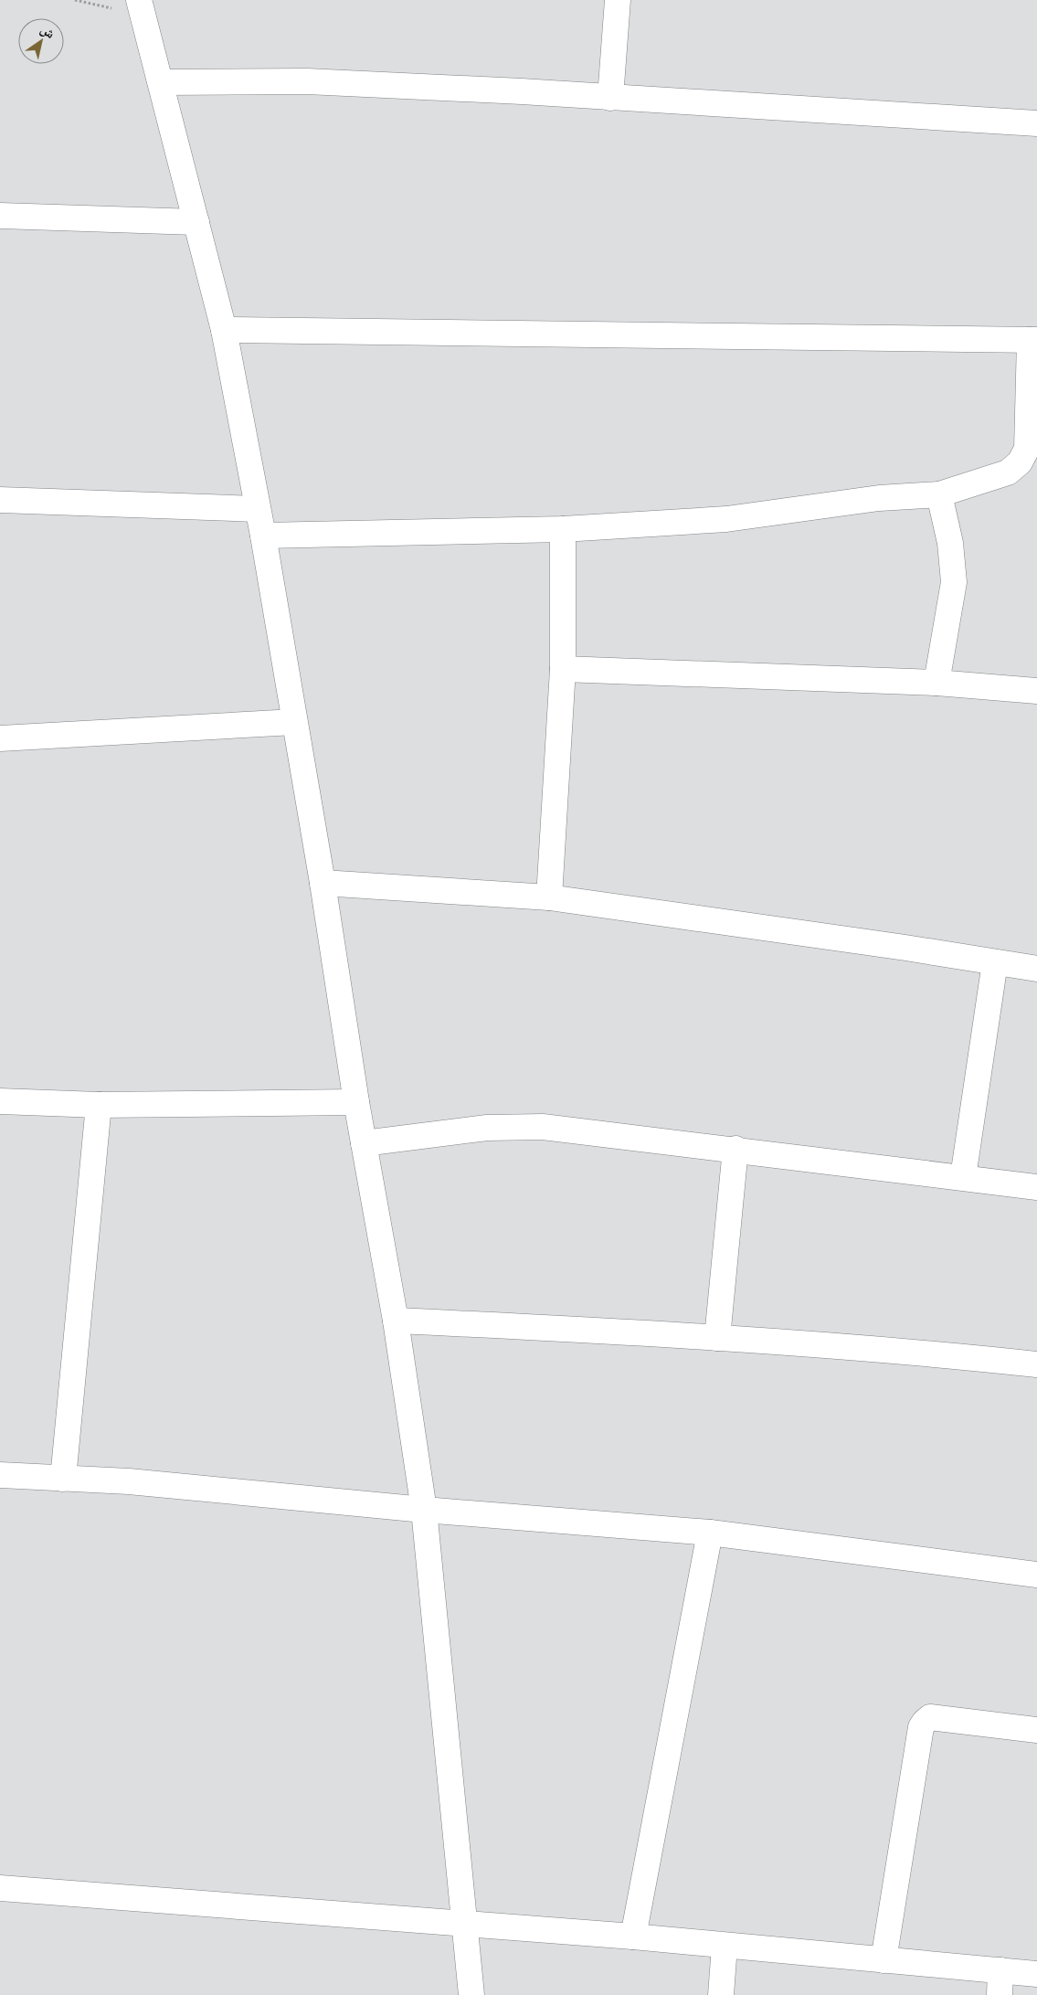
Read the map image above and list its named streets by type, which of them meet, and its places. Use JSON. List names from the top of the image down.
{
  "north": "top right"
}
